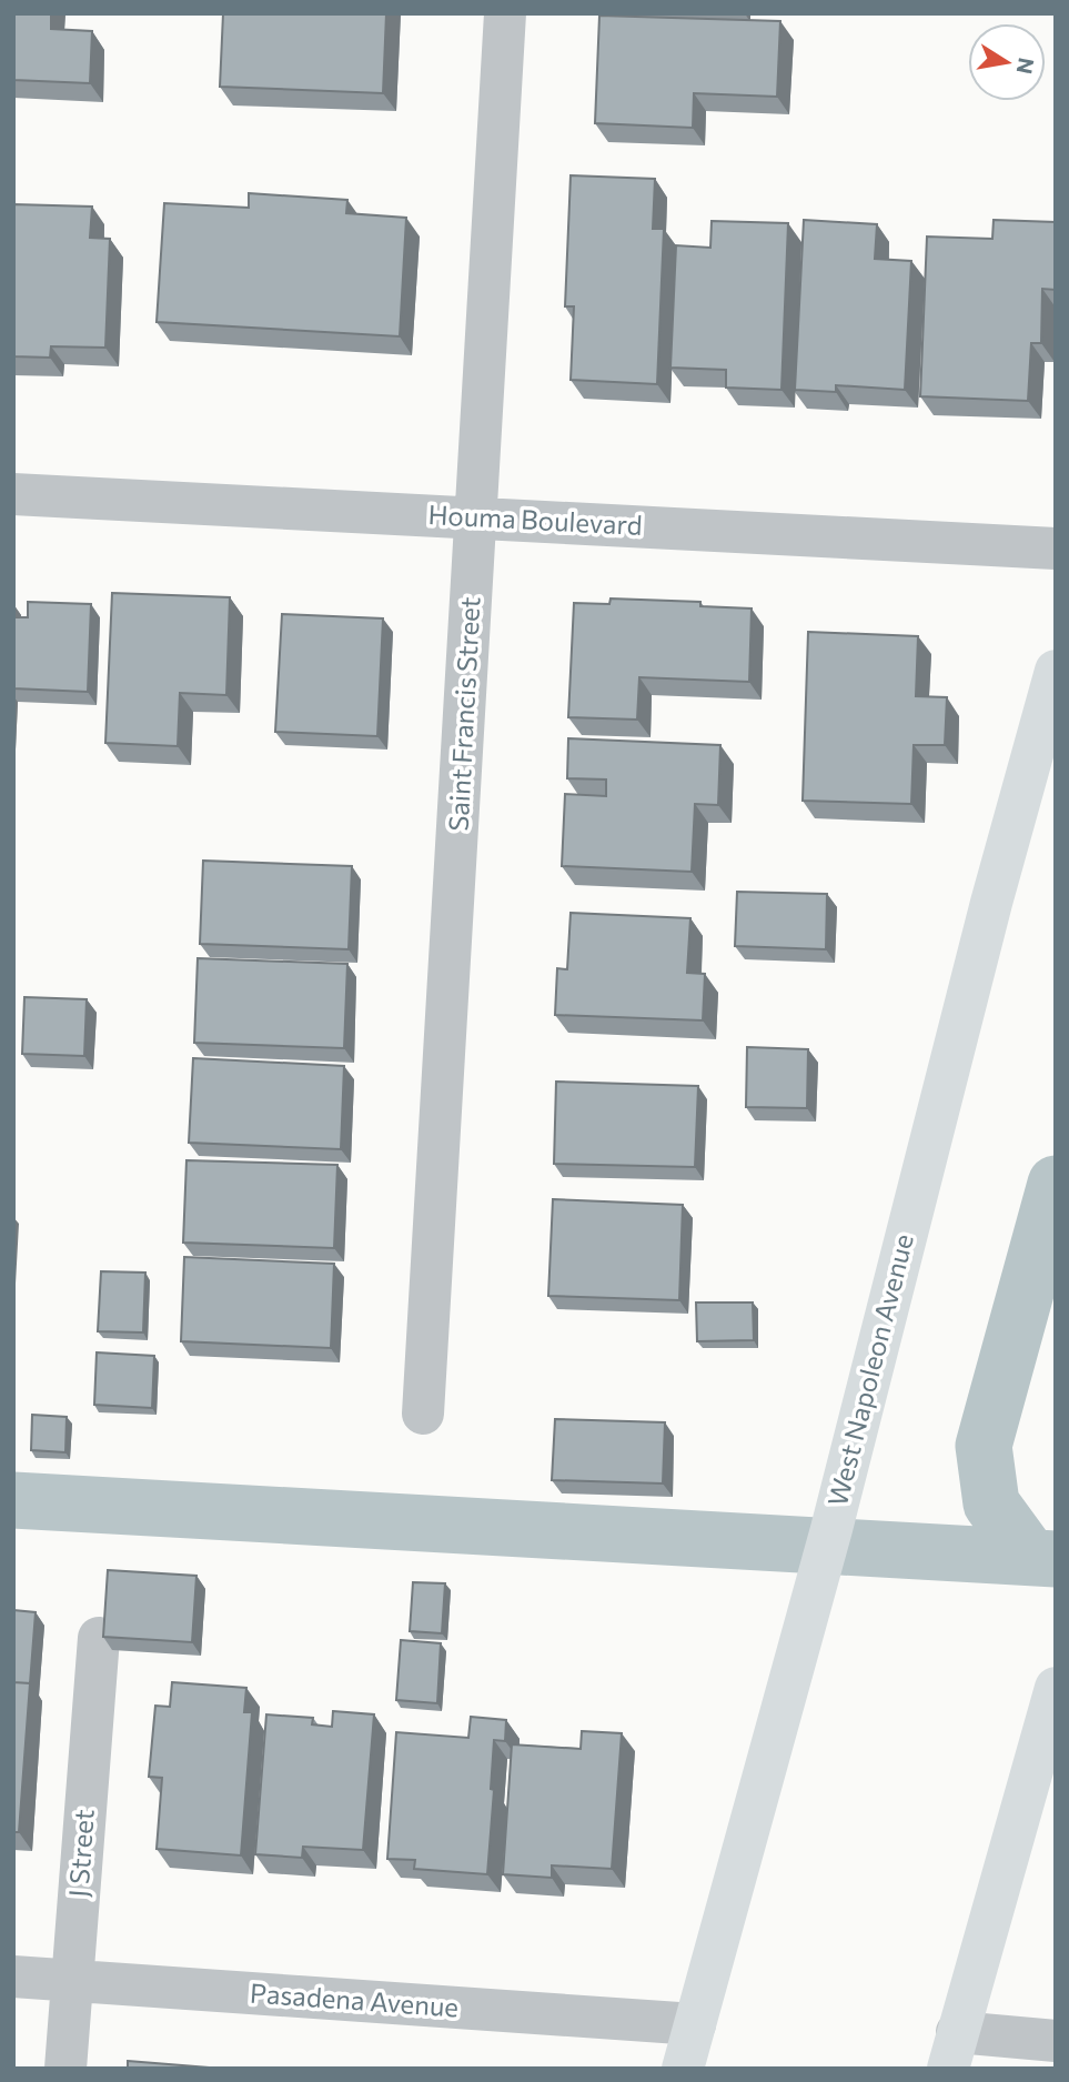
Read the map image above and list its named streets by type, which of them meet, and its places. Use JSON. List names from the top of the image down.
{
  "streets": {
    "main road": ["West Napoleon Avenue"],
    "street": [
      "Houma Boulevard",
      "Saint Francis Street",
      "J Street",
      "Pasadena Avenue"
    ]
  },
  "crossings": [
    ["Houma Boulevard", "Saint Francis Street"],
    ["West Napoleon Avenue", "Pasadena Avenue"],
    ["J Street", "Pasadena Avenue"]
  ],
  "north": "right"
}
